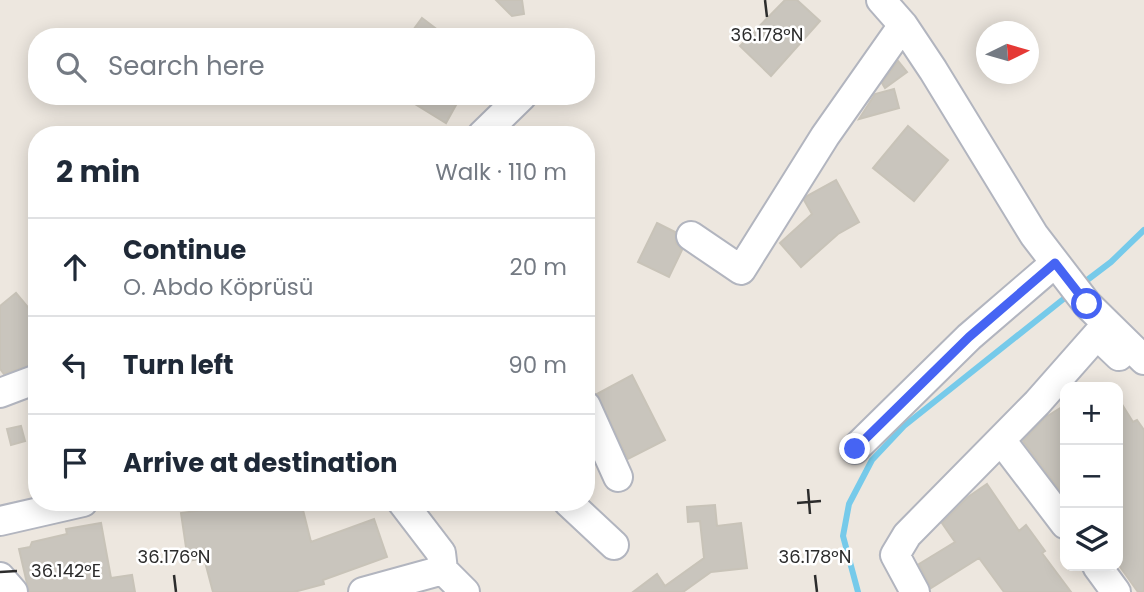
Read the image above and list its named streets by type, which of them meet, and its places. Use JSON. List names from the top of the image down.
{
  "north": "right",
  "page": {
    "search": "Search here",
    "heading": ["2 min", "Walk · 110 m"],
    "list": [
      ["Continue", "O. Abdo Köprüsü", "20 m"],
      ["Turn left", "90 m"],
      "Arrive at destination"
    ],
    "map_buttons": ["+", "−"]
  },
  "coordinates": ["36.178°N", "36.176°N", "36.142°E"]
}
